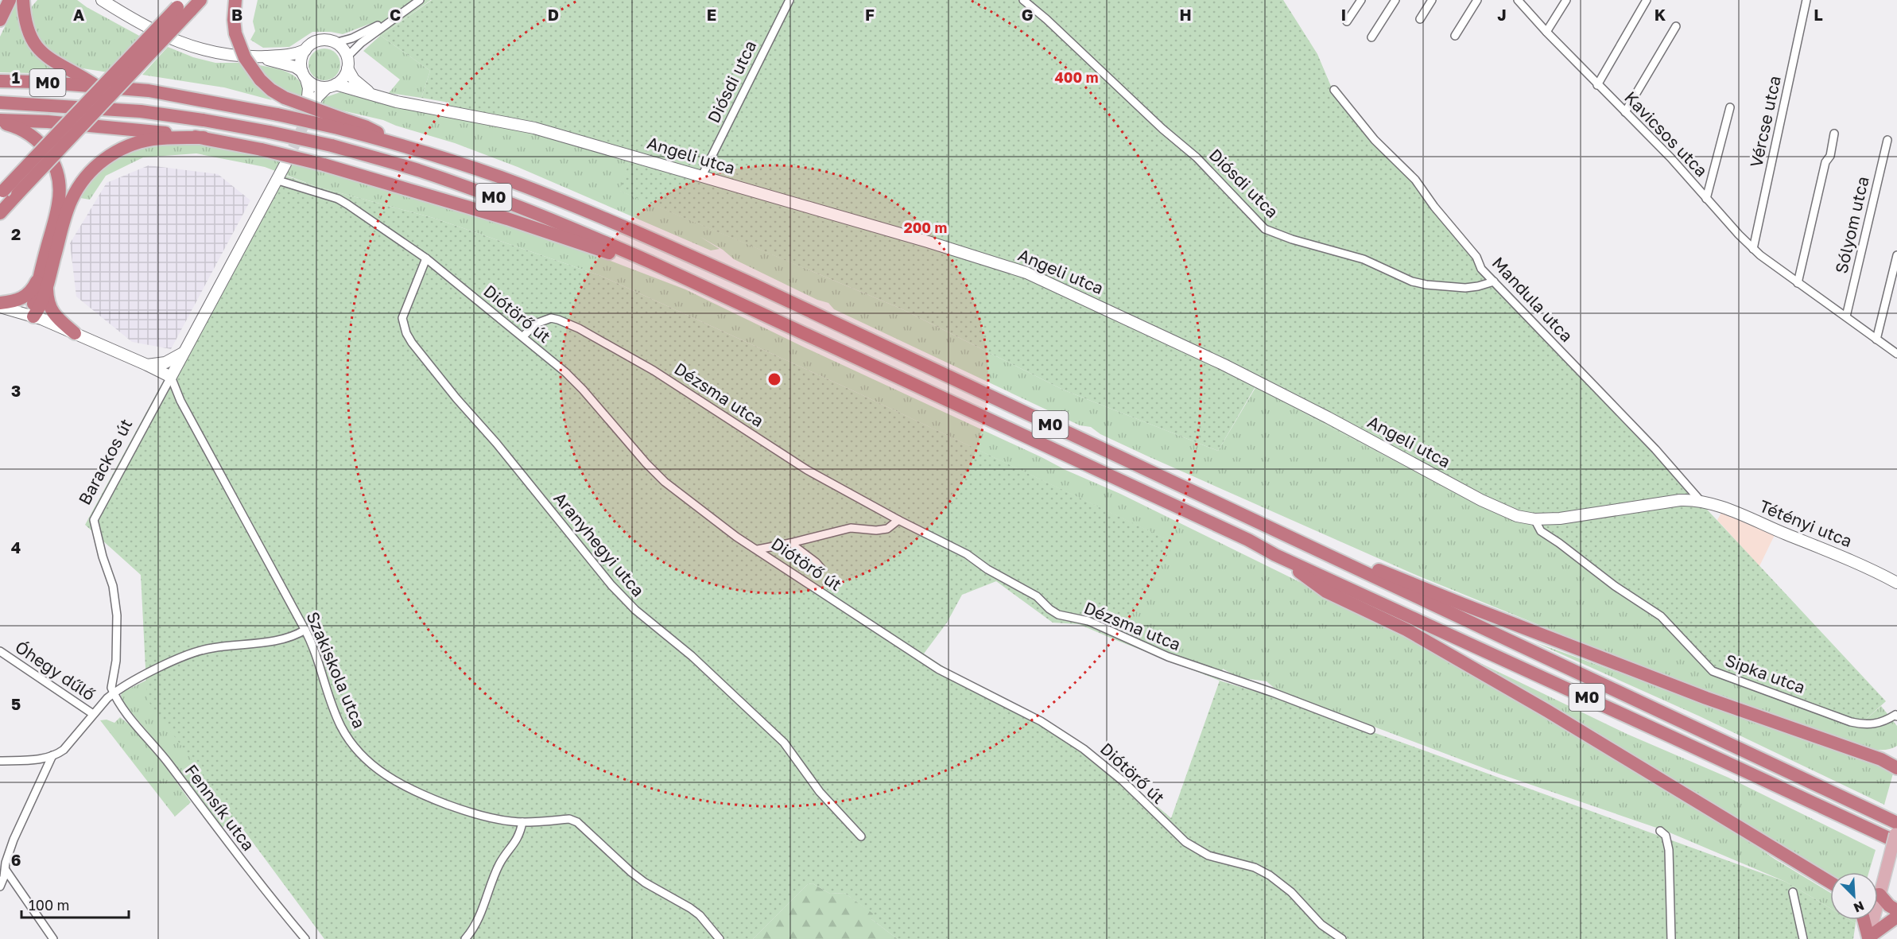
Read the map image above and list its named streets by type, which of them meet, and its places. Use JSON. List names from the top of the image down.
{
  "streets": {
    "highway": ["M0"],
    "street": [
      "Diósdi utca",
      "Vércse utca",
      "Kavicsos utca",
      "Angeli utca",
      "Sólyom utca",
      "Mandula utca",
      "Diótörő út",
      "Dézsma utca",
      "Barackos út",
      "Tétényi utca",
      "Aranyhegyi utca",
      "Szakiskola utca",
      "Óhegy dűlő",
      "Sipka utca",
      "Fennsík utca"
    ]
  },
  "crossings": [
    ["Diósdi utca", "Angeli utca"],
    ["Diósdi utca", "Mandula utca"],
    ["Vércse utca", "Kavicsos utca"],
    ["Kavicsos utca", "Sólyom utca"],
    ["Angeli utca", "Mandula utca"],
    ["Angeli utca", "Tétényi utca"],
    ["Angeli utca", "Sipka utca"],
    ["Mandula utca", "Tétényi utca"],
    ["Diótörő út", "Dézsma utca"],
    ["Diótörő út", "Barackos út"],
    ["Diótörő út", "Aranyhegyi utca"],
    ["Barackos út", "Szakiskola utca"],
    ["Barackos út", "Fennsík utca"]
  ],
  "scale_bar": "100 m",
  "north": "bottom right",
  "grid": {
    "columns": [
      "A",
      "B",
      "C",
      "D",
      "E",
      "F",
      "G",
      "H",
      "I",
      "J",
      "K",
      "L"
    ],
    "rows": [
      "1",
      "2",
      "3",
      "4",
      "5",
      "6"
    ]
  },
  "rings": ["400 m", "200 m"]
}
